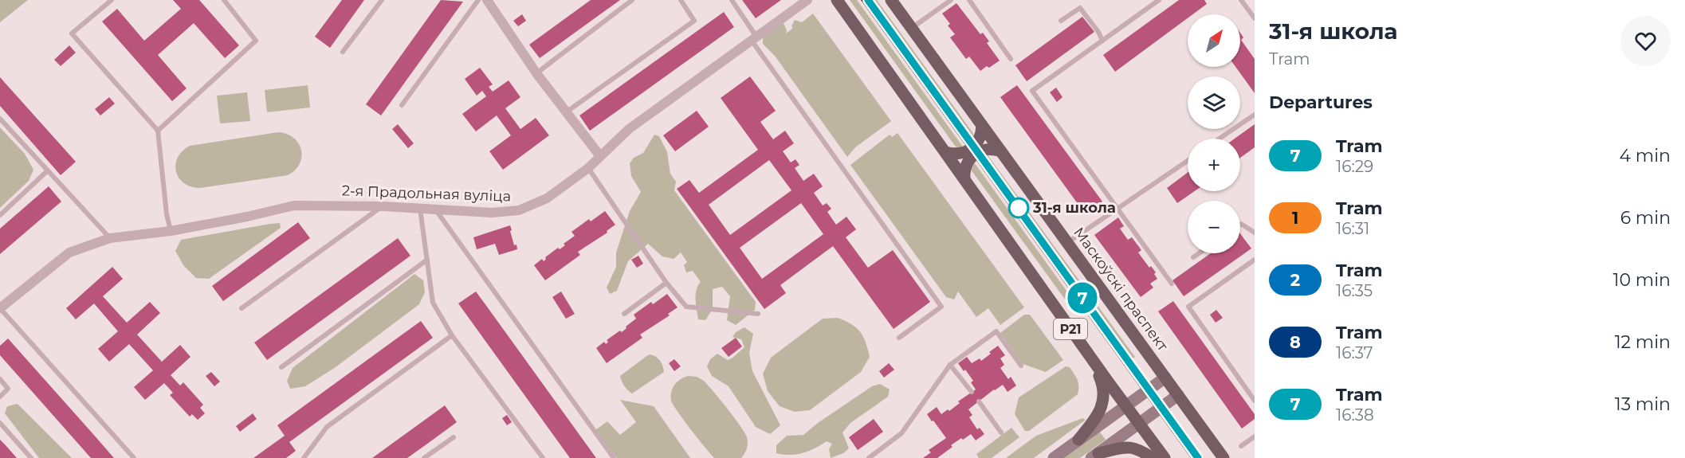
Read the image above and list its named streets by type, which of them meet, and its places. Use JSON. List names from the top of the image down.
{
  "streets": {
    "main road": ["Маскоўскі праспект", "Р21"],
    "street": ["2-я Прадольная вуліца"]
  },
  "places": ["31-я школа"],
  "lines": ["tram line 7"],
  "north": "top right",
  "page": {
    "on_map": "7",
    "heading": [
      ["31-я школа", "Tram"],
      "Departures"
    ],
    "map_buttons": ["+", "−"],
    "list": [
      {
        "mark": "7",
        "name": "Tram",
        "note": "16:29",
        "value": "4 min"
      },
      {
        "mark": "1",
        "name": "Tram",
        "note": "16:31",
        "value": "6 min"
      },
      {
        "mark": "2",
        "name": "Tram",
        "note": "16:35",
        "value": "10 min"
      },
      {
        "mark": "8",
        "name": "Tram",
        "note": "16:37",
        "value": "12 min"
      },
      {
        "mark": "7",
        "name": "Tram",
        "note": "16:38",
        "value": "13 min"
      }
    ]
  }
}
